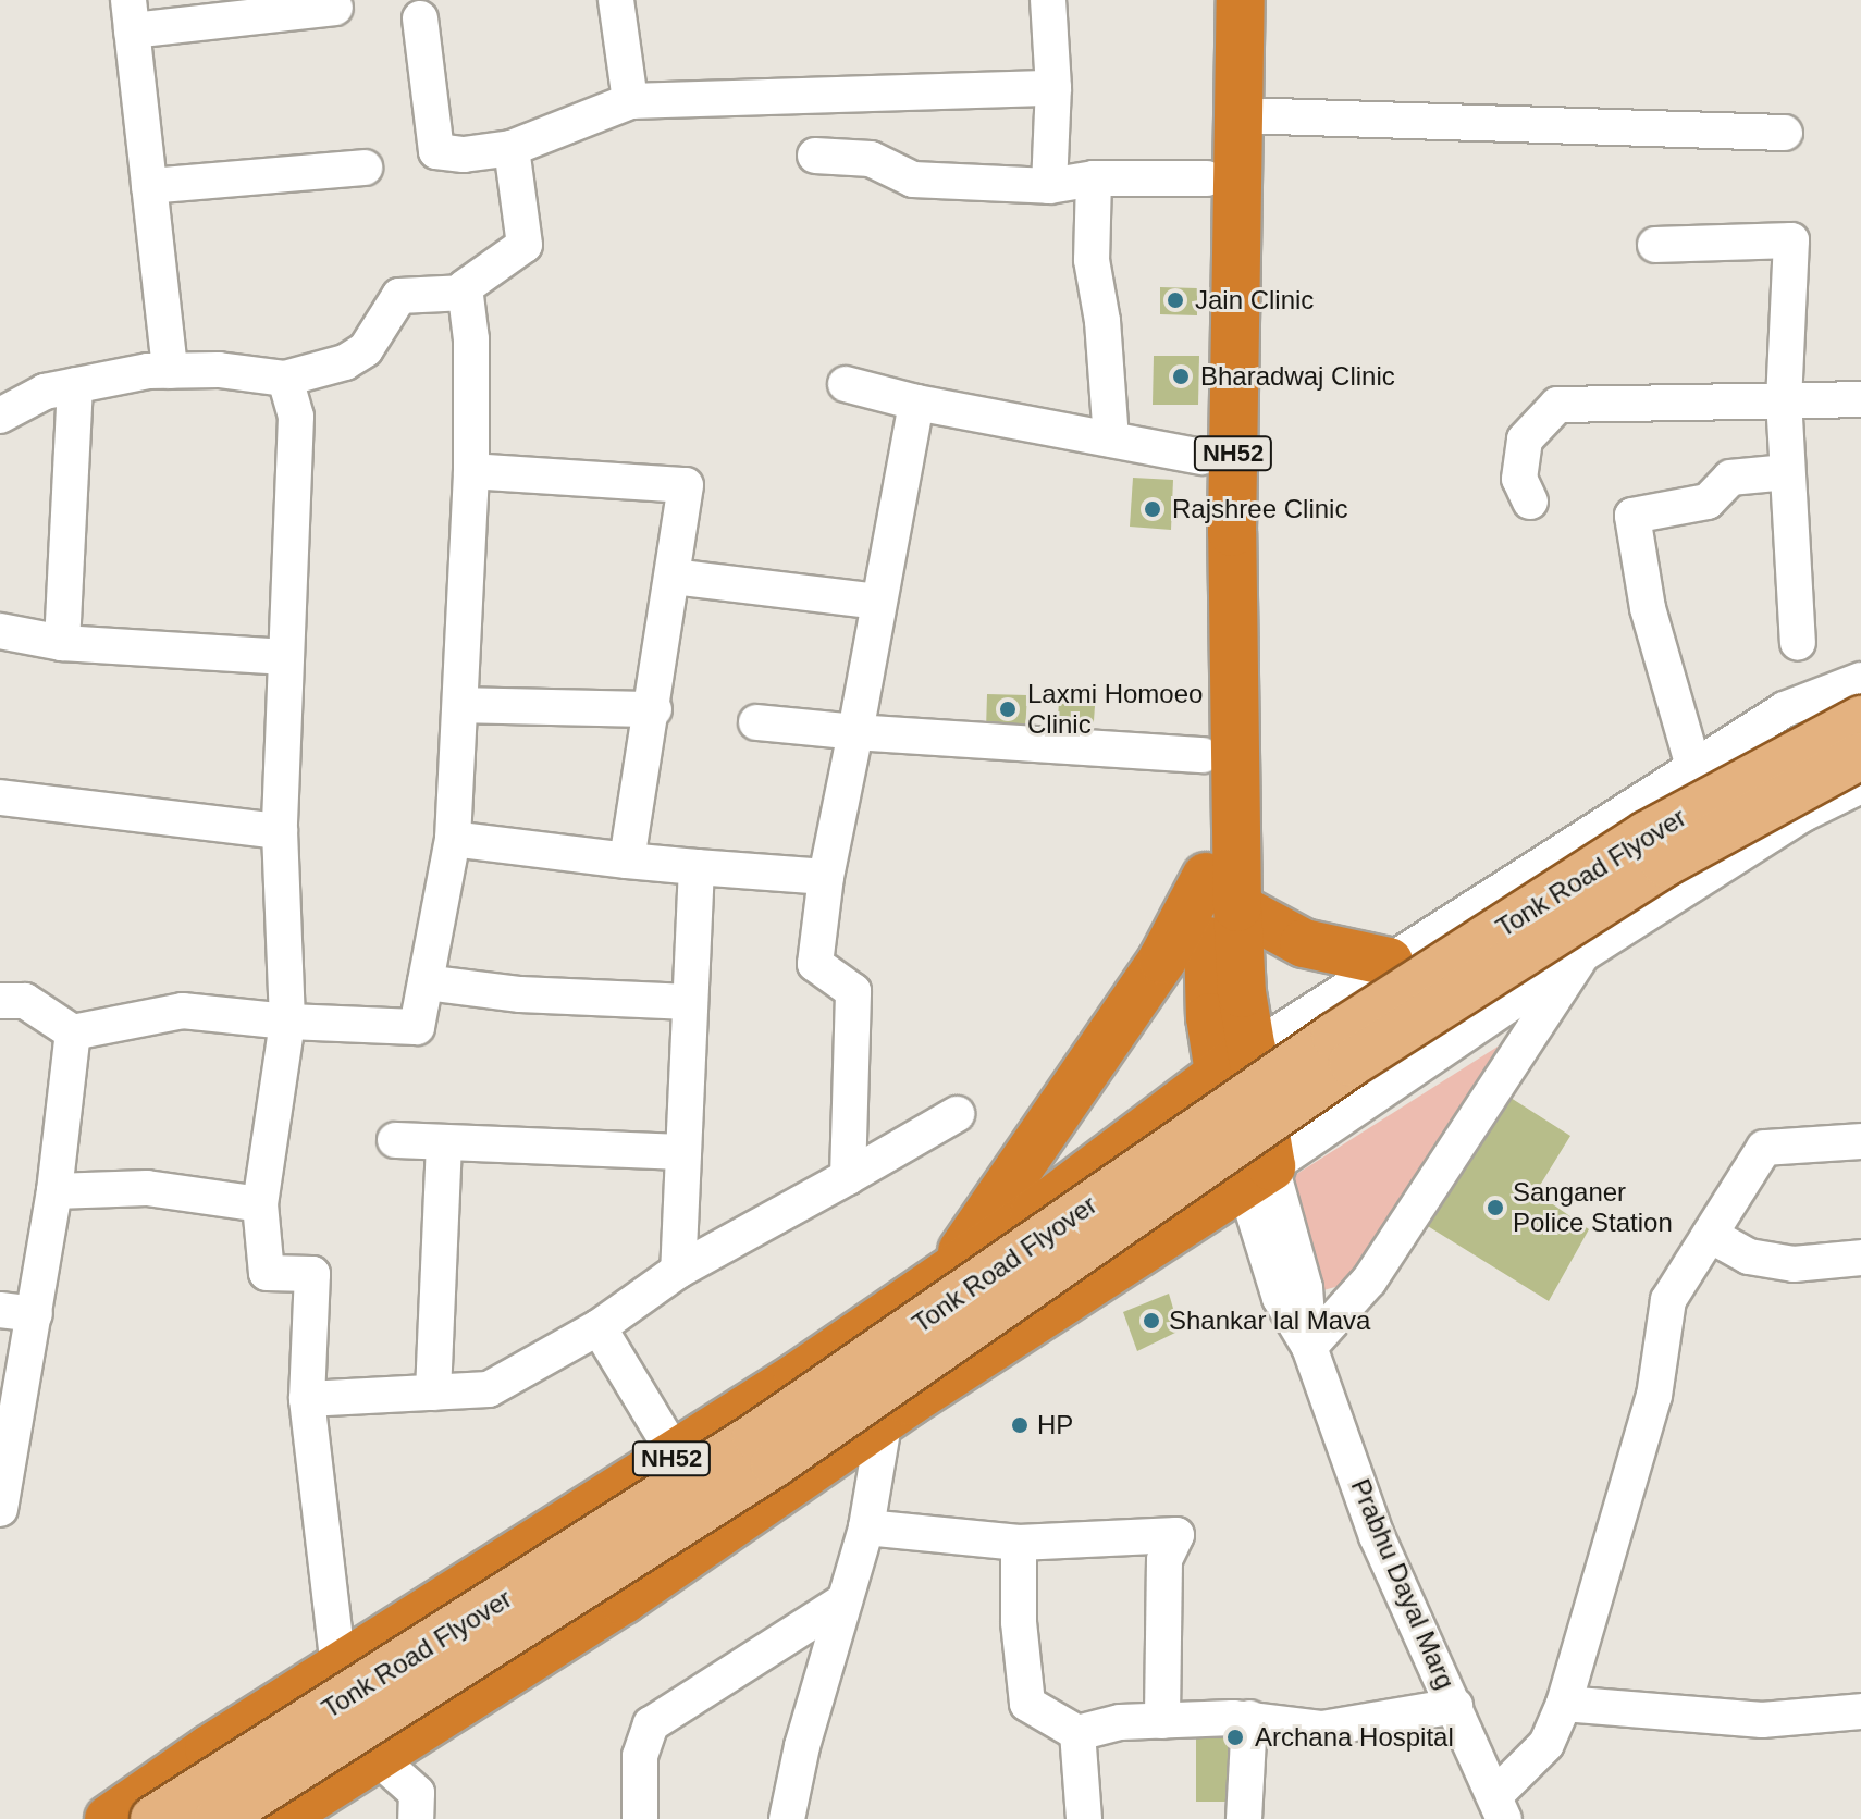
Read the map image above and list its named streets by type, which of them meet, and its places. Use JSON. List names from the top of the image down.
{
  "streets": {
    "highway": ["NH52"],
    "main road": ["Tonk Road Flyover"],
    "street": ["Prabhu Dayal Marg"]
  },
  "crossings": [
    ["NH52", "Prabhu Dayal Marg"]
  ],
  "places": [
    "Jain Clinic",
    "Bharadwaj Clinic",
    "Rajshree Clinic",
    "Laxmi Homoeo Clinic",
    "Sanganer Police Station",
    "Shankar lal Mava",
    "HP",
    "Archana Hospital"
  ]
}
